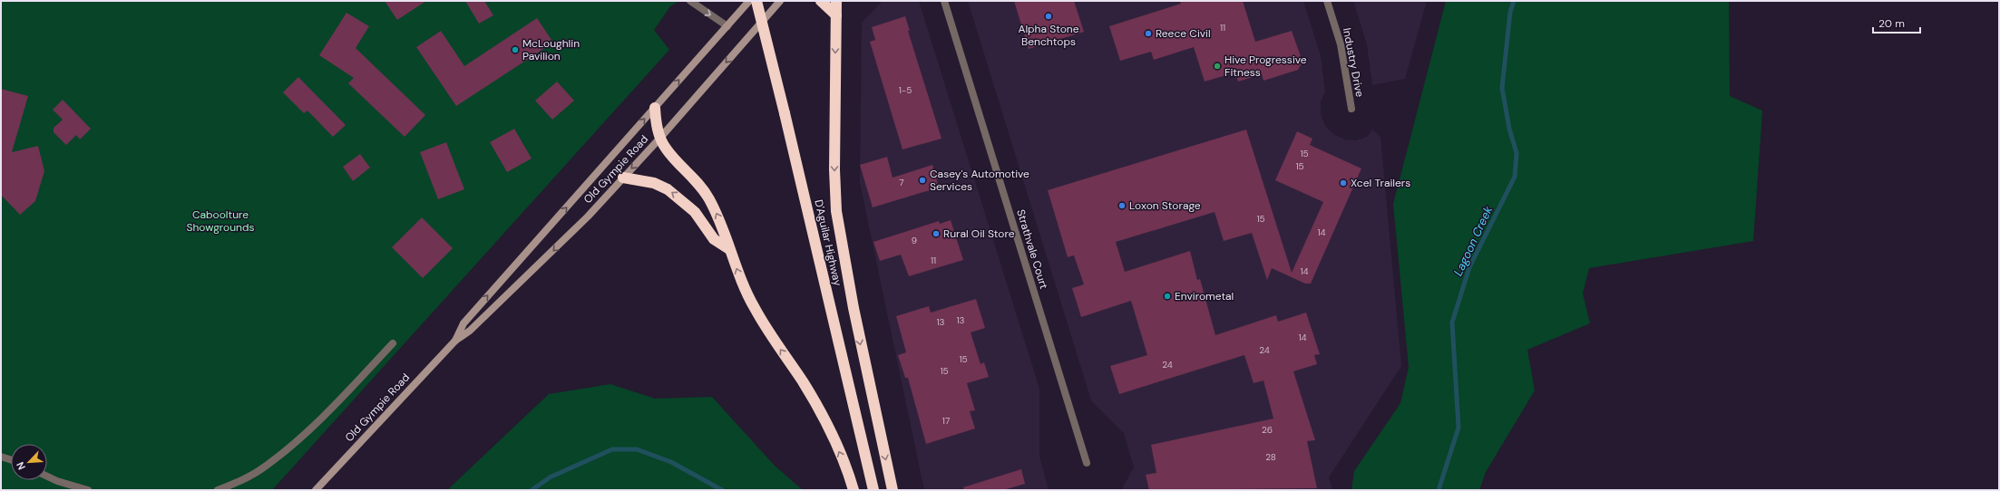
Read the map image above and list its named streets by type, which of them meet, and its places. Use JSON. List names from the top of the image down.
{
  "streets": {
    "highway": ["D'Aguilar Highway"],
    "main road": ["Old Gympie Road"],
    "street": ["Industry Drive", "Strathvale Court"]
  },
  "crossings": [
    ["Old Gympie Road", "D'Aguilar Highway"]
  ],
  "water": ["Lagoon Creek"],
  "parks": ["Caboolture Showgrounds"],
  "places": [
    "Alpha Stone Benchtops",
    "Reece Civil",
    "McLoughlin Pavilion",
    "Hive Progressive Fitness",
    "Casey's Automotive Services",
    "Xcel Trailers",
    "Loxon Storage",
    "Rural Oil Store",
    "Envirometal"
  ],
  "house_numbers": [
    "11",
    "1-5",
    "15",
    "15",
    "7",
    "15",
    "14",
    "9",
    "11",
    "14",
    "13",
    "13",
    "14",
    "24",
    "15",
    "24",
    "15",
    "17",
    "26",
    "28"
  ],
  "scale_bar": "20 m",
  "north": "bottom left"
}
